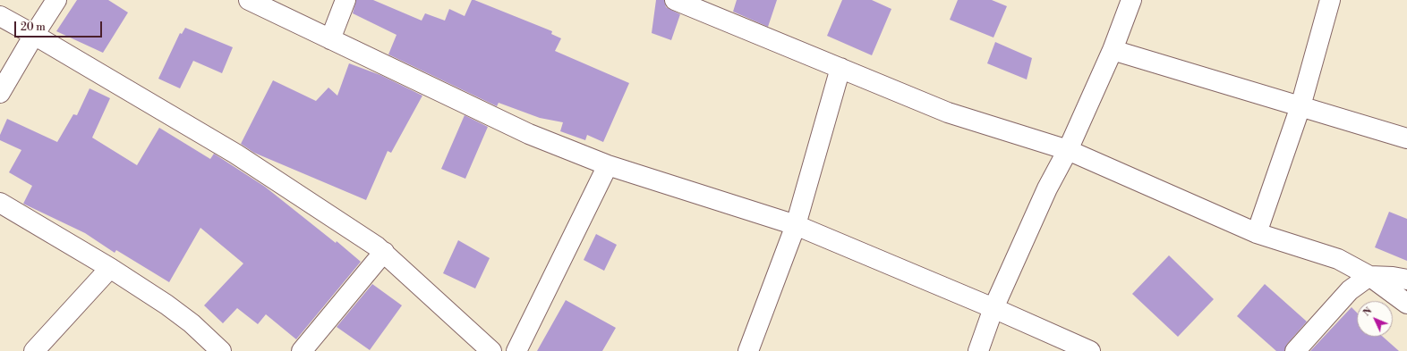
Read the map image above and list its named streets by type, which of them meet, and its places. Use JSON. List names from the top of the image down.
{
  "scale_bar": "20 m",
  "north": "top left"
}
